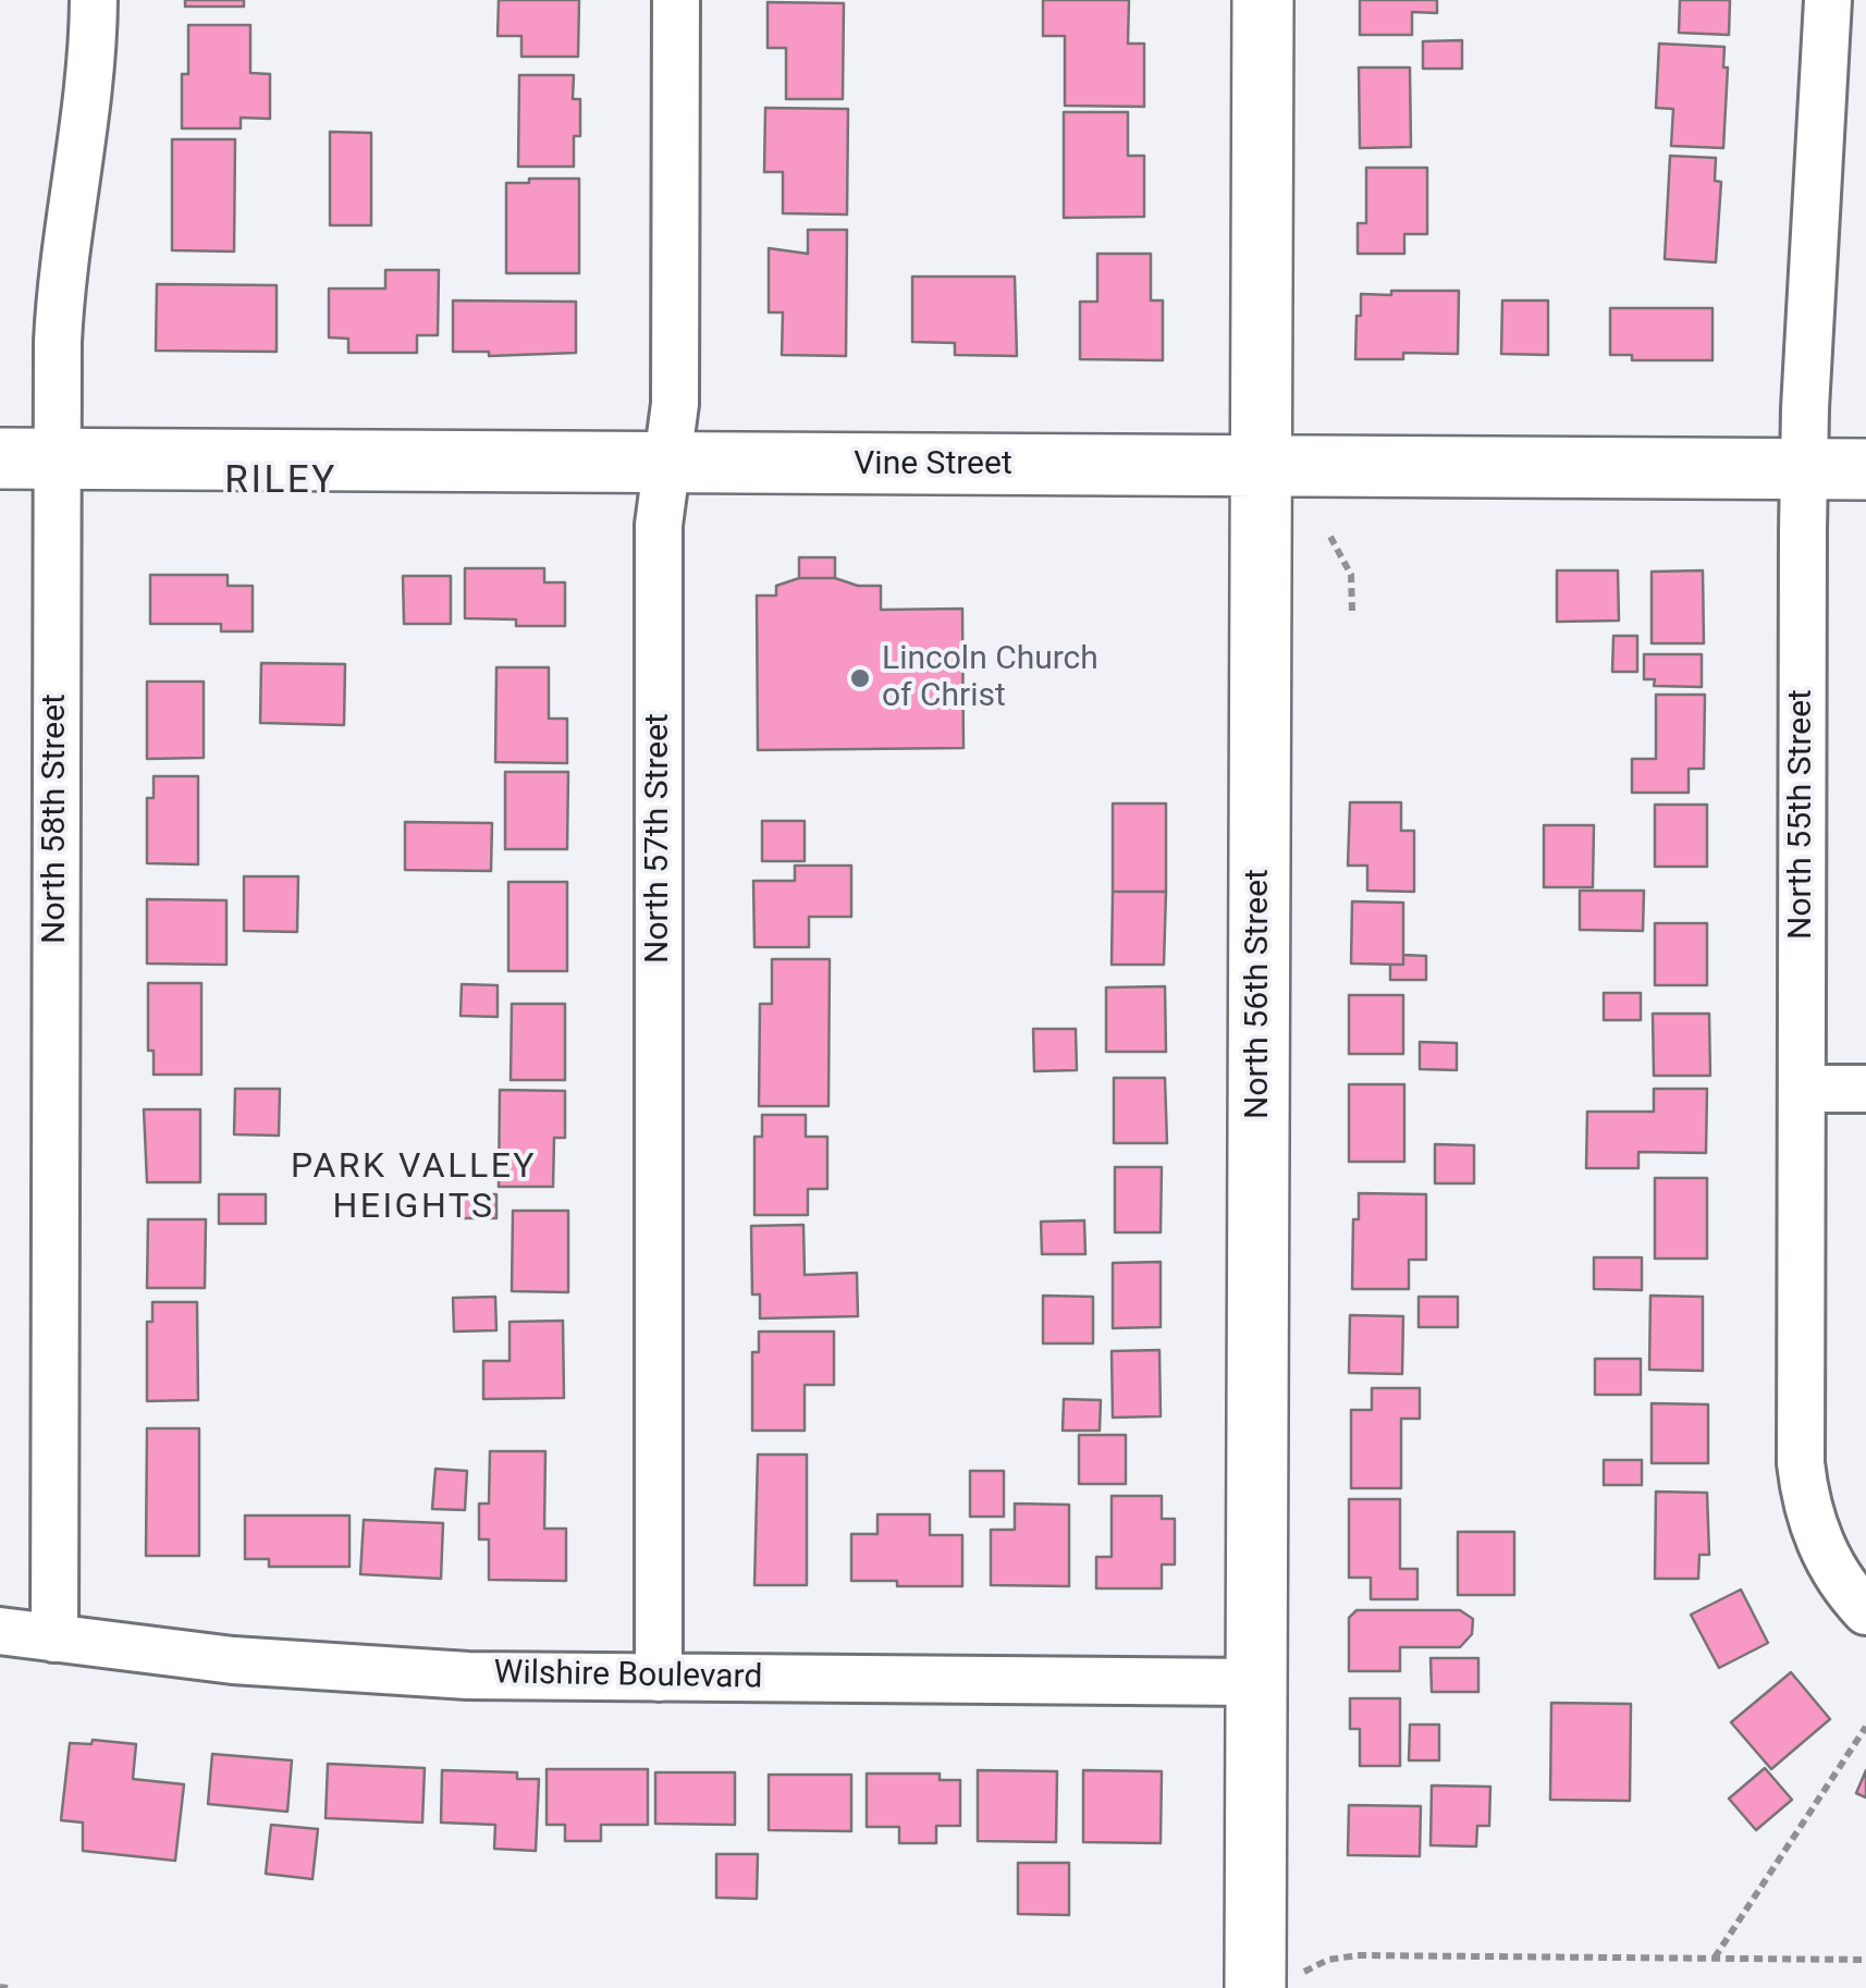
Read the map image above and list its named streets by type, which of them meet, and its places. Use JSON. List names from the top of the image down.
{
  "streets": {
    "main road": ["Vine Street", "North 56th Street"],
    "street": [
      "North 55th Street",
      "North 58th Street",
      "North 57th Street",
      "Wilshire Boulevard"
    ]
  },
  "crossings": [
    ["Vine Street", "North 55th Street"],
    ["Vine Street", "North 58th Street"],
    ["Vine Street", "North 57th Street"],
    ["Vine Street", "North 56th Street"],
    ["North 58th Street", "Wilshire Boulevard"],
    ["North 57th Street", "Wilshire Boulevard"],
    ["North 56th Street", "Wilshire Boulevard"]
  ],
  "districts": ["RILEY", "PARK VALLEY HEIGHTS"],
  "places": ["Lincoln Church of Christ"]
}
